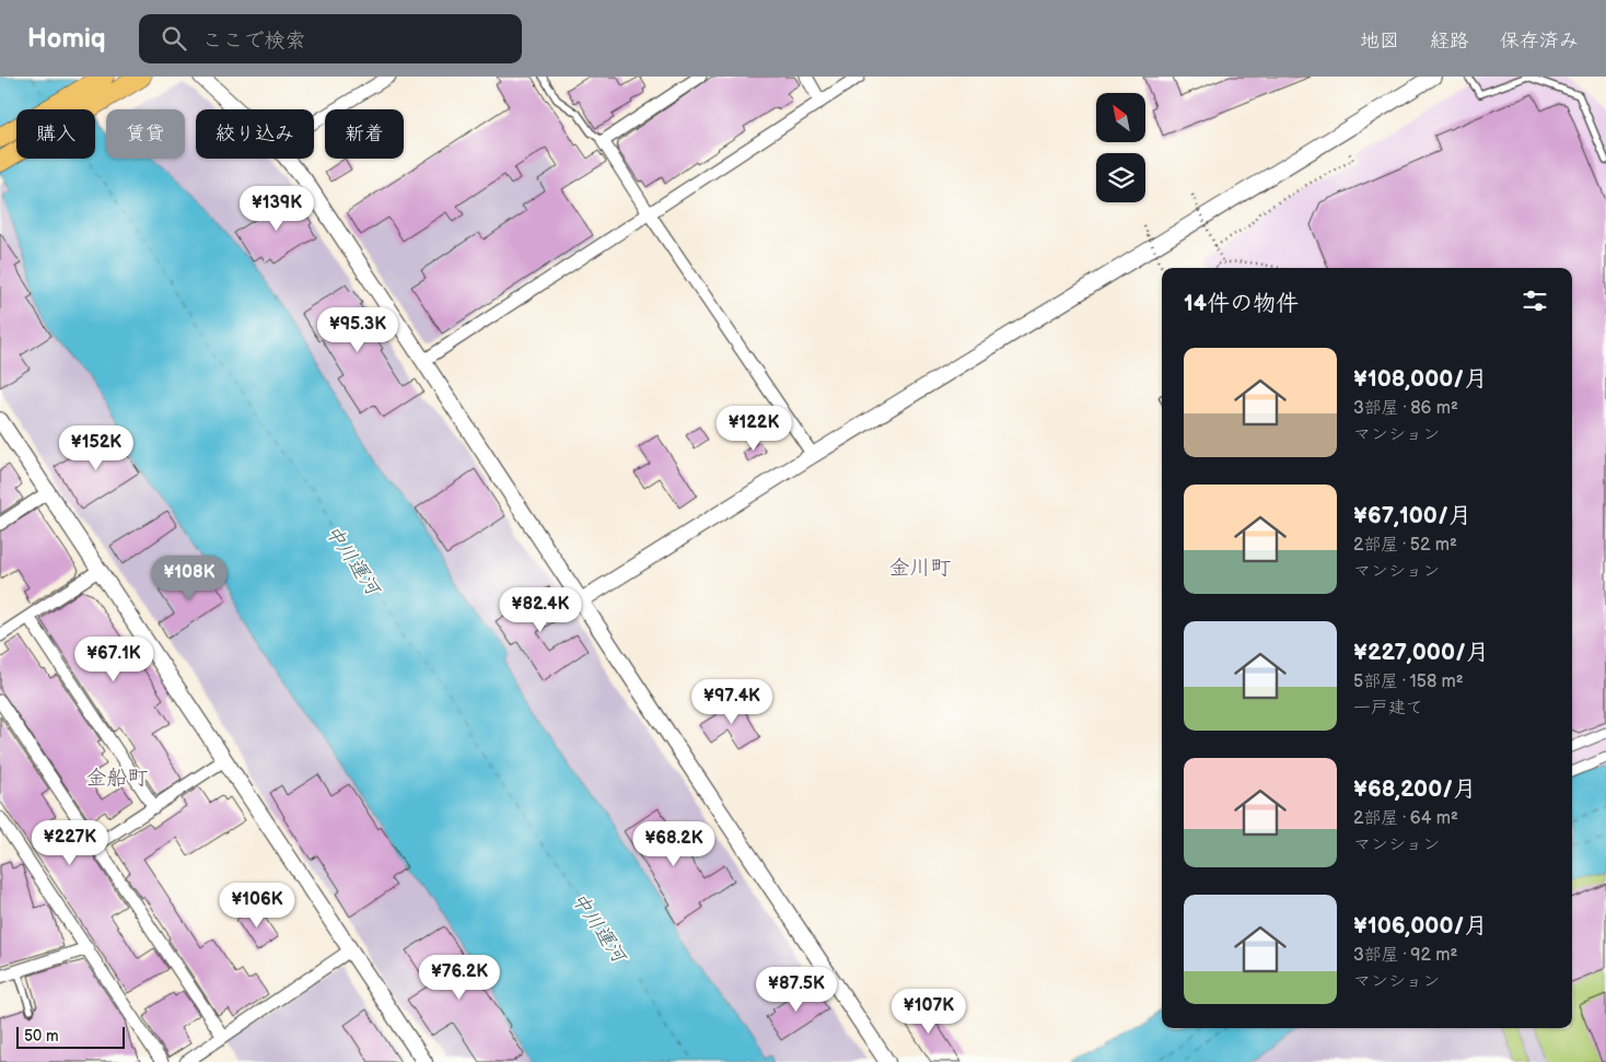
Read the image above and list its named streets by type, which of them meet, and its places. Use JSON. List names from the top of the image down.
{
  "districts": ["金川町", "金船町"],
  "water": ["中川運河"],
  "scale_bar": "50 m",
  "north": "top left",
  "page": {
    "header": "Homiq",
    "search": "ここで検索",
    "nav": ["地図", "経路", "保存済み"],
    "chip": [
      "購入",
      "賃貸",
      "絞り込み",
      "新着"
    ],
    "price": [
      "¥139K",
      "¥95.3K",
      "¥122K",
      "¥152K",
      "¥108K",
      "¥82.4K",
      "¥67.1K",
      "¥97.4K",
      "¥227K",
      "¥68.2K",
      "¥106K",
      "¥76.2K",
      "¥87.5K",
      "¥107K"
    ],
    "heading": "14件の物件",
    "list": [
      {
        "name": "¥108,000/月",
        "note": "3部屋 · 86 m² · マンション"
      },
      {
        "name": "¥67,100/月",
        "note": "2部屋 · 52 m² · マンション"
      },
      {
        "name": "¥227,000/月",
        "note": "5部屋 · 158 m² · 一戸建て"
      },
      {
        "name": "¥68,200/月",
        "note": "2部屋 · 64 m² · マンション"
      },
      {
        "name": "¥106,000/月",
        "note": "3部屋 · 92 m² · マンション"
      }
    ],
    "scale": "50 m"
  }
}
